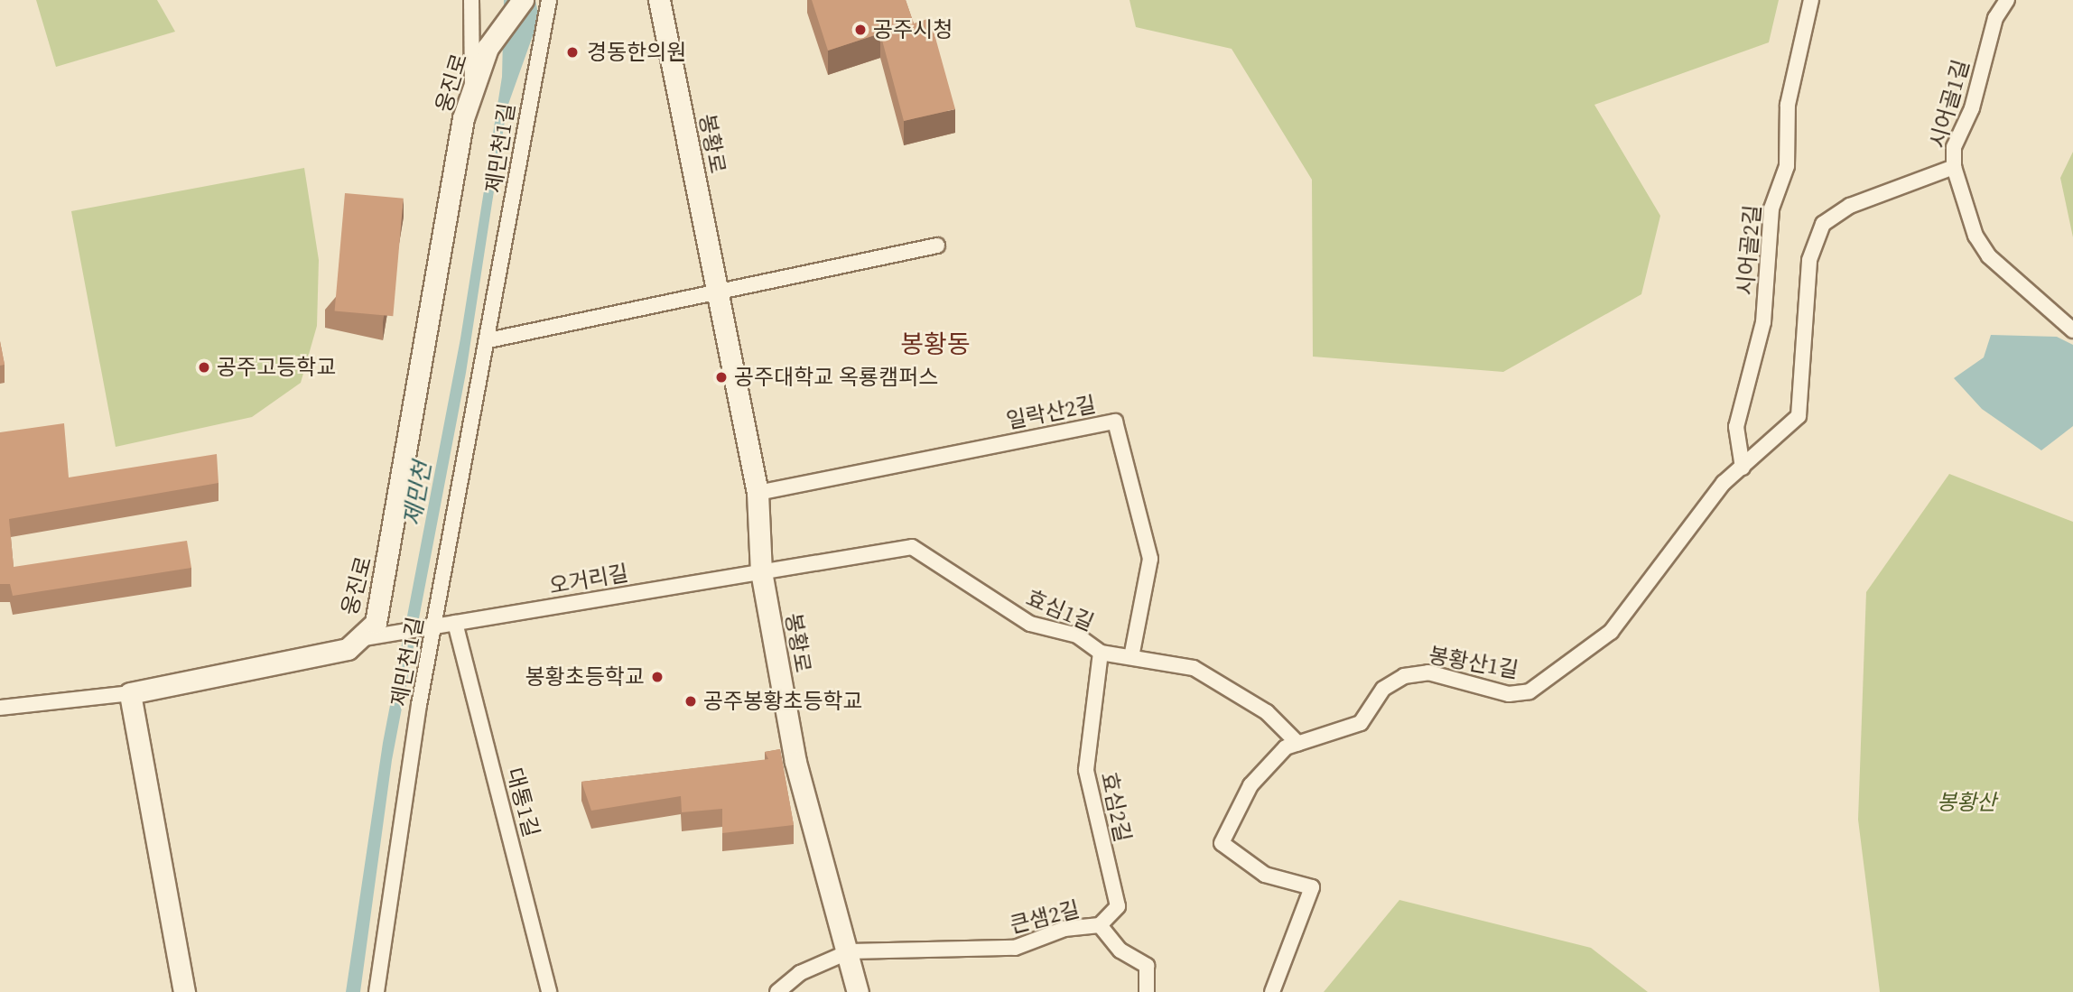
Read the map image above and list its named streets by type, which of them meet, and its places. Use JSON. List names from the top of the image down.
{
  "streets": {
    "main road": ["웅진로", "봉황로"],
    "street": [
      "시어골1길",
      "제민천1길",
      "시어골2길",
      "일락산2길",
      "오거리길",
      "효심1길",
      "봉황산1길",
      "대통1길",
      "효심2길",
      "큰샘2길"
    ]
  },
  "crossings": [
    ["웅진로", "오거리길"],
    ["봉황로", "일락산2길"],
    ["봉황로", "오거리길"],
    ["봉황로", "효심1길"],
    ["봉황로", "큰샘2길"],
    ["제민천1길", "오거리길"],
    ["시어골2길", "봉황산1길"],
    ["일락산2길", "효심1길"],
    ["오거리길", "효심1길"],
    ["오거리길", "대통1길"],
    ["효심1길", "봉황산1길"],
    ["효심1길", "효심2길"],
    ["효심2길", "큰샘2길"]
  ],
  "districts": ["봉황동"],
  "water": ["제민천"],
  "parks": ["봉황산"],
  "places": [
    "공주시청",
    "경동한의원",
    "공주고등학교",
    "공주대학교 옥룡캠퍼스",
    "봉황초등학교",
    "공주봉황초등학교"
  ]
}
